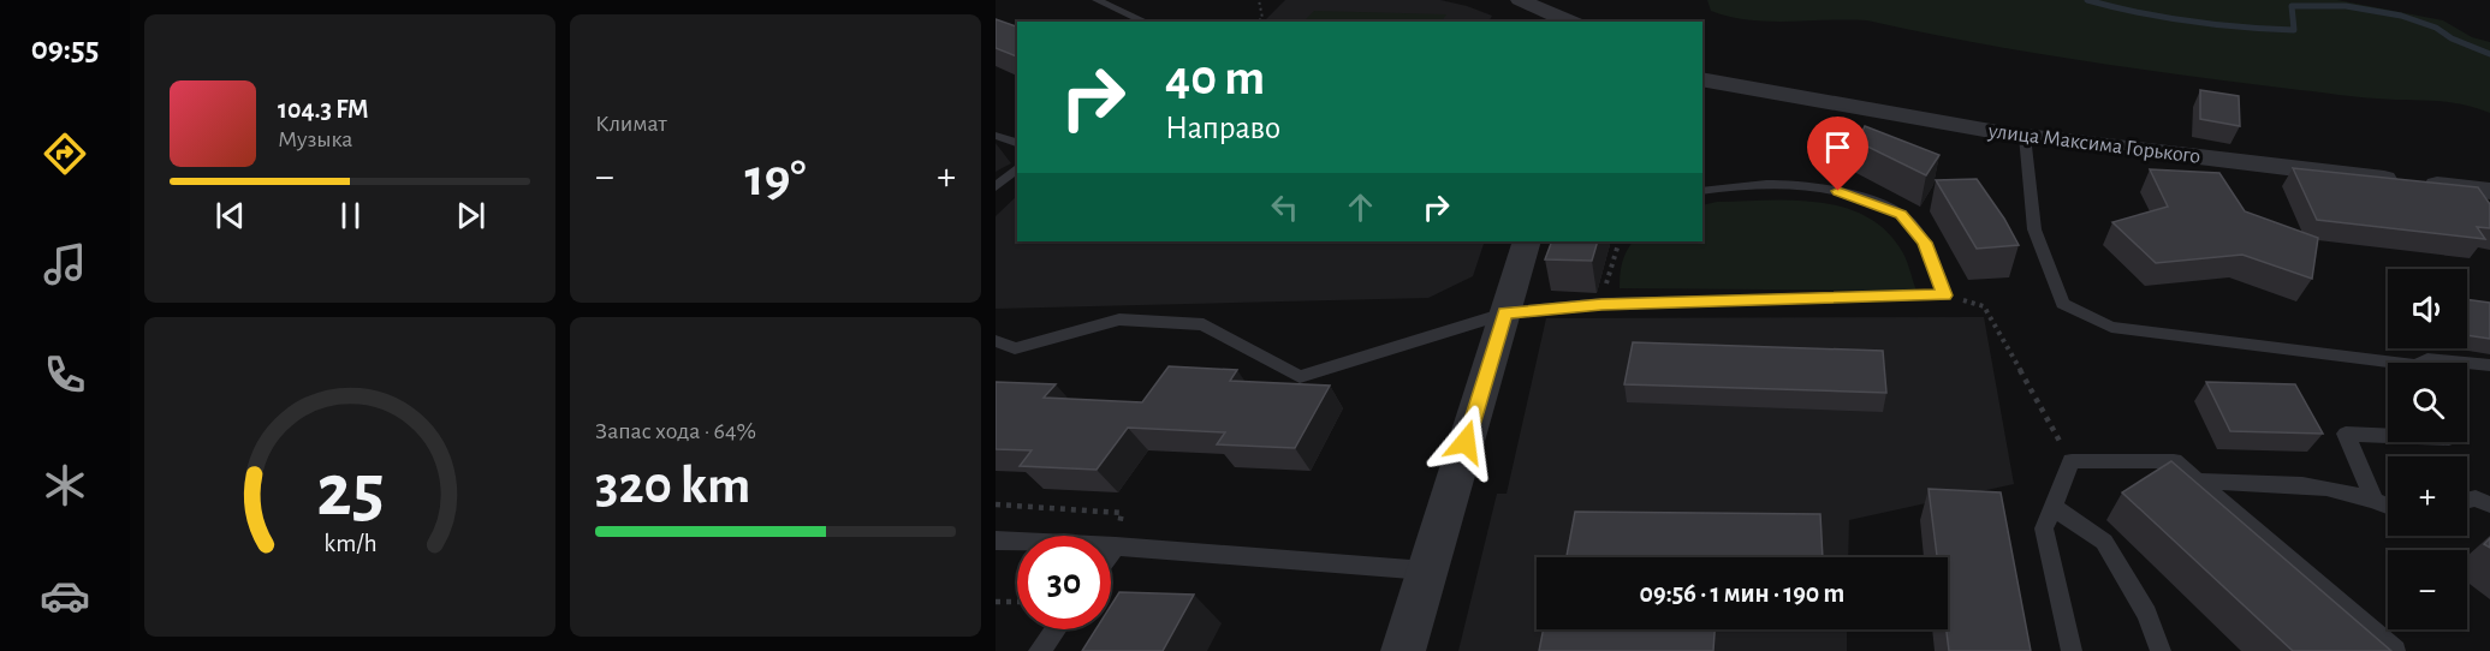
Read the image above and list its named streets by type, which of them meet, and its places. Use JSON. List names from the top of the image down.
{
  "streets": {
    "street": ["улица Максима Горького"]
  },
  "page": {
    "tabs": "09:55",
    "tile": [
      "Климат",
      ["Запас хода · 64%", "320 km"]
    ],
    "turn": ["40 m", "Направо"],
    "song": ["104.3 FM", "Музыка"],
    "heat": ["−", "19°", "+"],
    "map_buttons": ["+", "−"],
    "limit": "30",
    "trip": "09:56 · 1 мин · 190 m",
    "gauge": ["25", "km/h"]
  }
}
